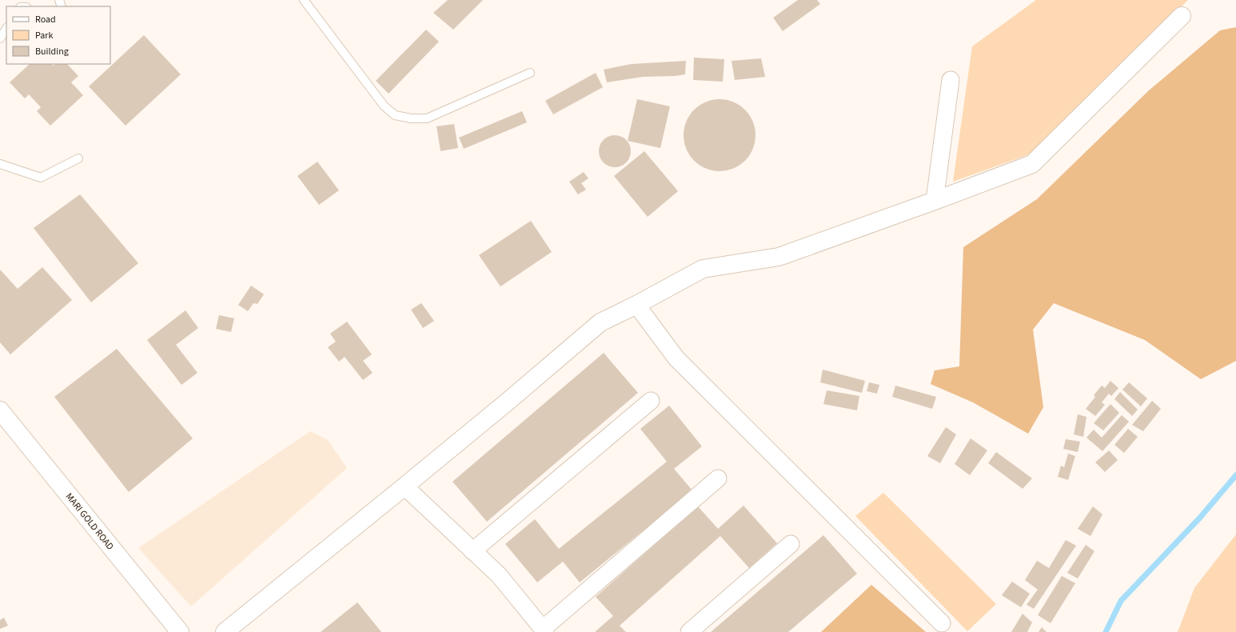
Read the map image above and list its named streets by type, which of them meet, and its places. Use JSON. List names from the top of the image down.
{
  "streets": {
    "street": ["MARI GOLD ROAD"]
  },
  "legend": ["Road", "Park", "Building"]
}
